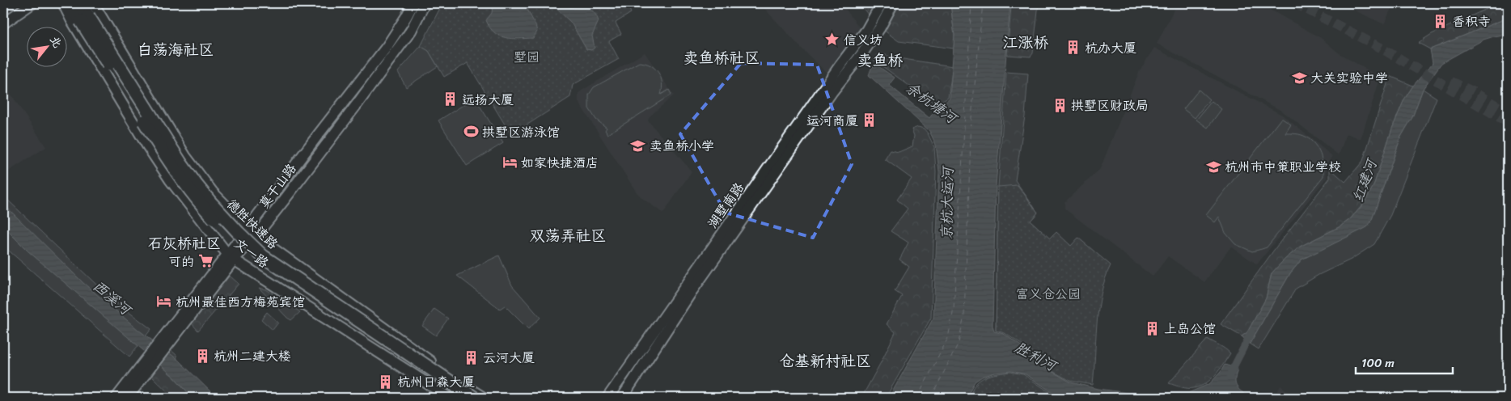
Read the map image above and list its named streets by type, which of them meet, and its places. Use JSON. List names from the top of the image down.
{
  "streets": {
    "highway": ["德胜快速路"],
    "main road": ["莫干山路", "湖墅南路", "文一路"]
  },
  "crossings": [
    ["莫干山路", "文一路"]
  ],
  "districts": [
    "江涨桥",
    "白荡海社区",
    "卖鱼桥社区",
    "卖鱼桥",
    "双荡弄社区",
    "石灰桥社区",
    "仓基新村社区"
  ],
  "water": [
    "余杭塘河",
    "红建河",
    "京杭大运河",
    "西溪河",
    "胜利河"
  ],
  "parks": ["墅园", "富义仓公园"],
  "places": {
    "building": [
      "香积寺",
      "杭办大厦",
      "远扬大厦",
      "拱墅区财政局",
      "运河商厦",
      "上岛公馆",
      "杭州二建大楼",
      "云河大厦",
      "杭州日森大厦"
    ],
    "place": ["信义坊"],
    "school or university": ["大关实验中学", "卖鱼桥小学", "杭州市中策职业学校"],
    "sports": ["拱墅区游泳馆"],
    "hotel": ["如家快捷酒店", "杭州最佳西方梅苑宾馆"],
    "supermarket": ["可的"]
  },
  "scale_bar": "100 m",
  "north": "top right"
}
